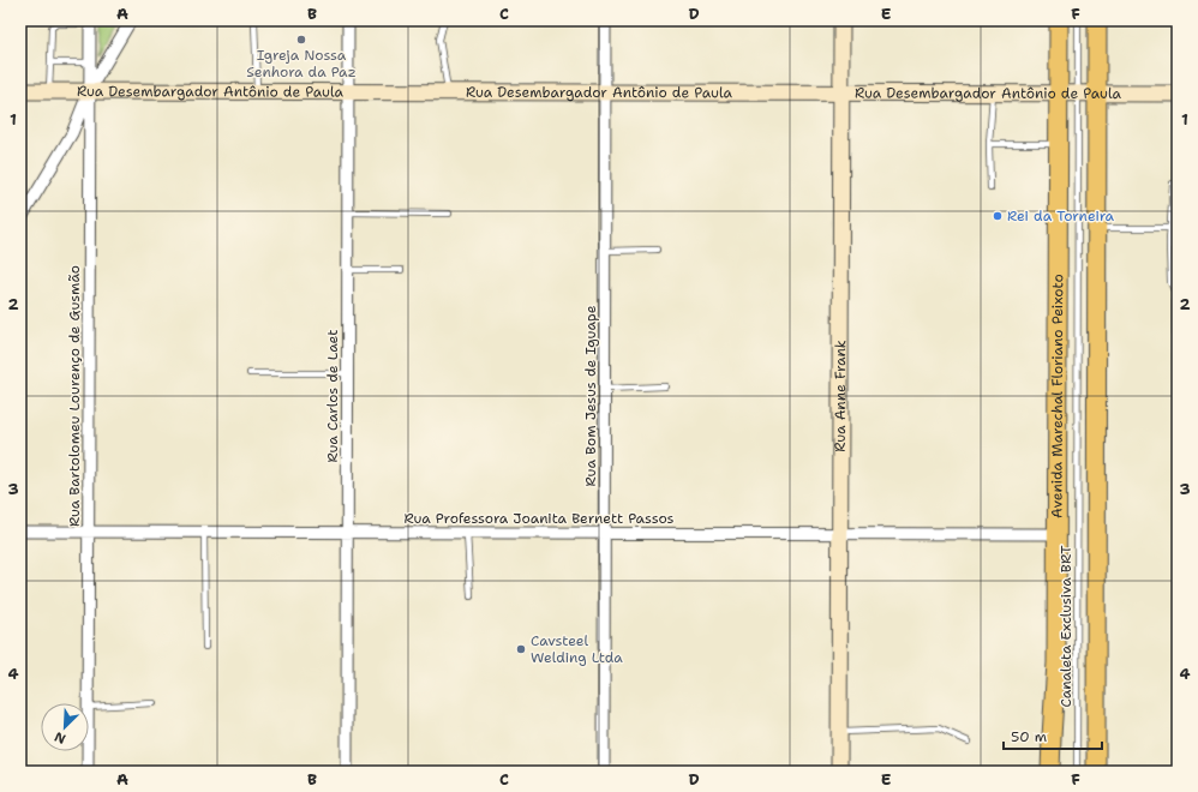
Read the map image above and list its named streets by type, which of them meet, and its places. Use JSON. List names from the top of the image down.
{
  "streets": {
    "main road": ["Rua Desembargador Antônio de Paula", "Rua Anne Frank", "Avenida Marechal Floriano Peixoto"],
    "street": [
      "Rua Bartolomeu Lourenço de Gusmão",
      "Rua Carlos de Laet",
      "Rua Bom Jesus de Iguape",
      "Rua Professora Joanita Bernett Passos"
    ],
    "lane": ["Canaleta Exclusiva BRT"]
  },
  "crossings": [
    ["Rua Desembargador Antônio de Paula", "Rua Bartolomeu Lourenço de Gusmão"],
    ["Rua Desembargador Antônio de Paula", "Rua Carlos de Laet"],
    ["Rua Desembargador Antônio de Paula", "Rua Bom Jesus de Iguape"],
    ["Rua Desembargador Antônio de Paula", "Rua Anne Frank"],
    ["Rua Desembargador Antônio de Paula", "Avenida Marechal Floriano Peixoto"],
    ["Rua Desembargador Antônio de Paula", "Canaleta Exclusiva BRT"],
    ["Rua Bartolomeu Lourenço de Gusmão", "Rua Professora Joanita Bernett Passos"],
    ["Rua Carlos de Laet", "Rua Professora Joanita Bernett Passos"],
    ["Rua Bom Jesus de Iguape", "Rua Professora Joanita Bernett Passos"],
    ["Rua Anne Frank", "Rua Professora Joanita Bernett Passos"],
    ["Avenida Marechal Floriano Peixoto", "Rua Professora Joanita Bernett Passos"]
  ],
  "places": ["Igreja Nossa Senhora da Paz", "Rei da Torneira", "Cavsteel Welding Ltda"],
  "scale_bar": "50 m",
  "north": "bottom left",
  "grid": {
    "columns": [
      "A",
      "B",
      "C",
      "D",
      "E",
      "F"
    ],
    "rows": [
      "1",
      "2",
      "3",
      "4"
    ]
  }
}
